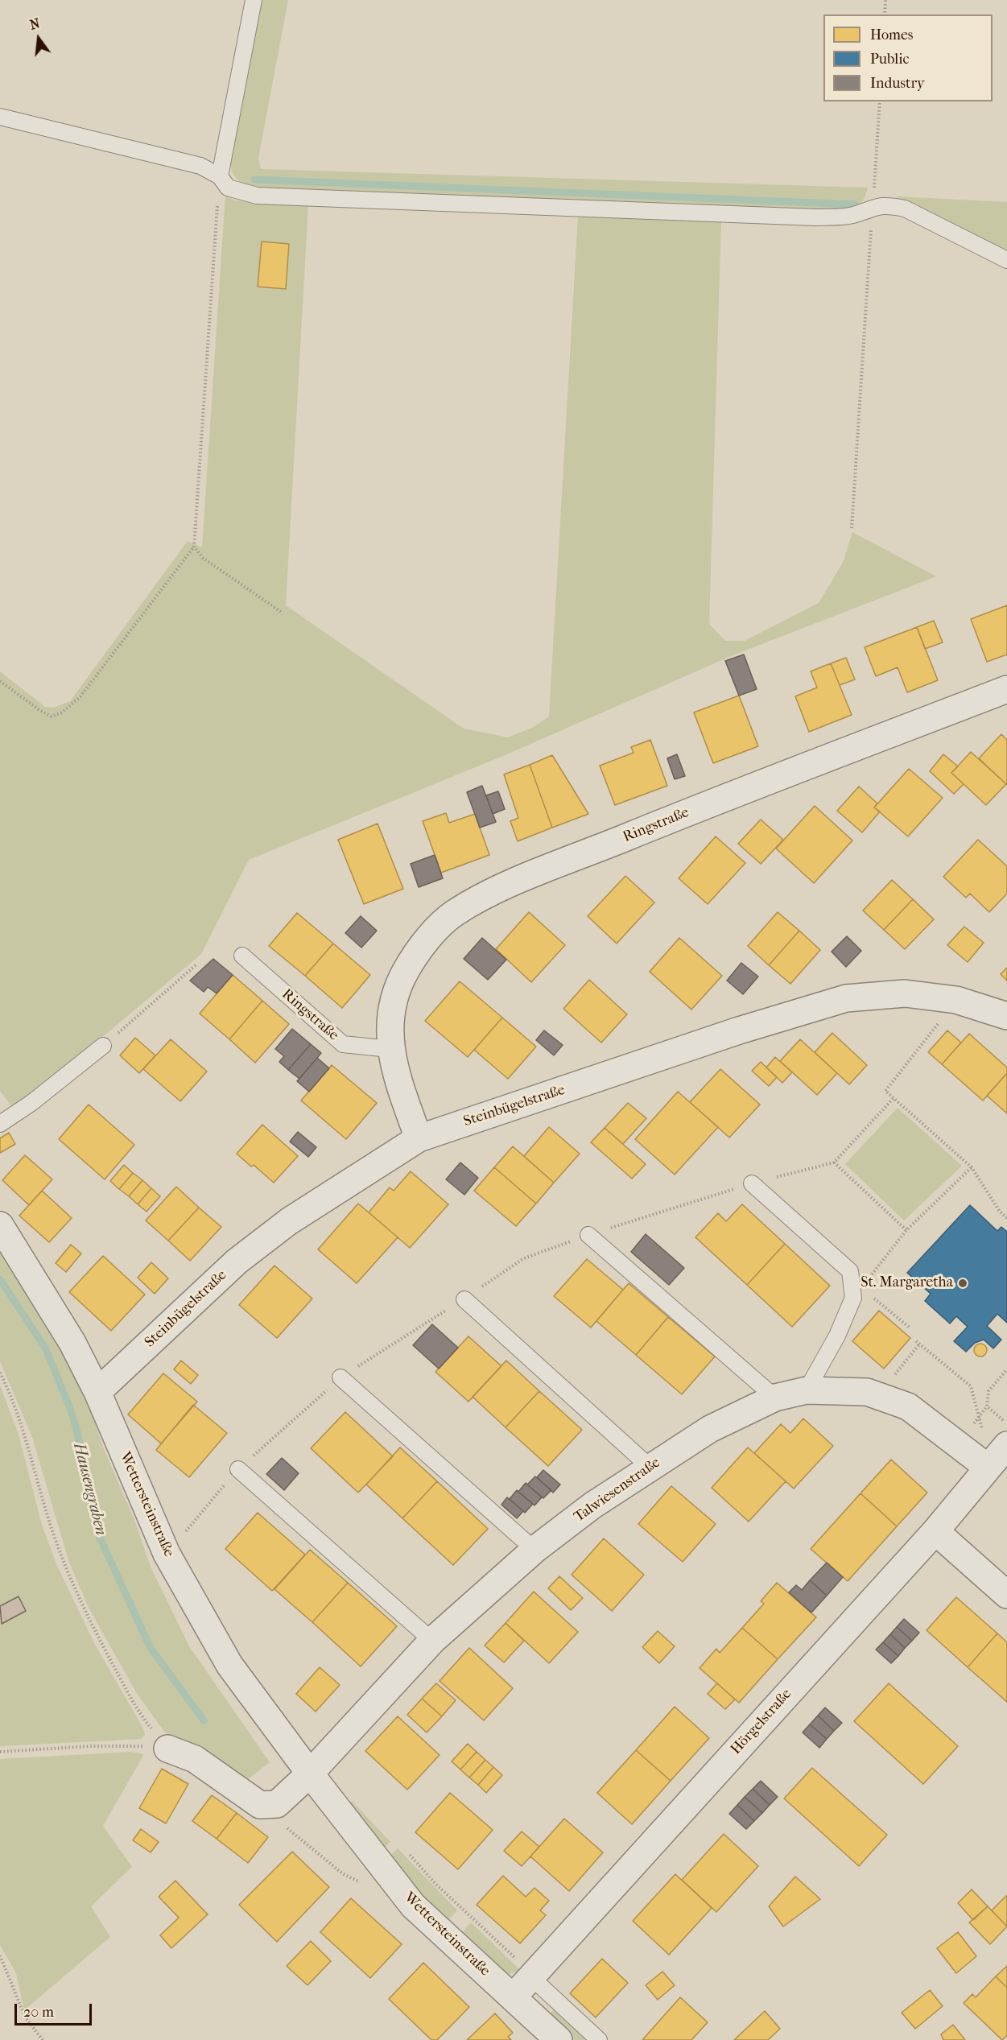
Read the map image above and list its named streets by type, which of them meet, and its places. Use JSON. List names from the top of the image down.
{
  "streets": {
    "street": [
      "Ringstraße",
      "Steinbügelstraße",
      "Talwiesenstraße",
      "Wettersteinstraße",
      "Hörgelstraße"
    ]
  },
  "crossings": [
    ["Ringstraße", "Steinbügelstraße"],
    ["Steinbügelstraße", "Wettersteinstraße"],
    ["Talwiesenstraße", "Wettersteinstraße"],
    ["Talwiesenstraße", "Hörgelstraße"],
    ["Wettersteinstraße", "Hörgelstraße"]
  ],
  "water": ["Hausengraben"],
  "places": ["St. Margaretha"],
  "legend": ["Homes", "Public", "Industry"],
  "scale_bar": "20 m",
  "north": "top"
}
